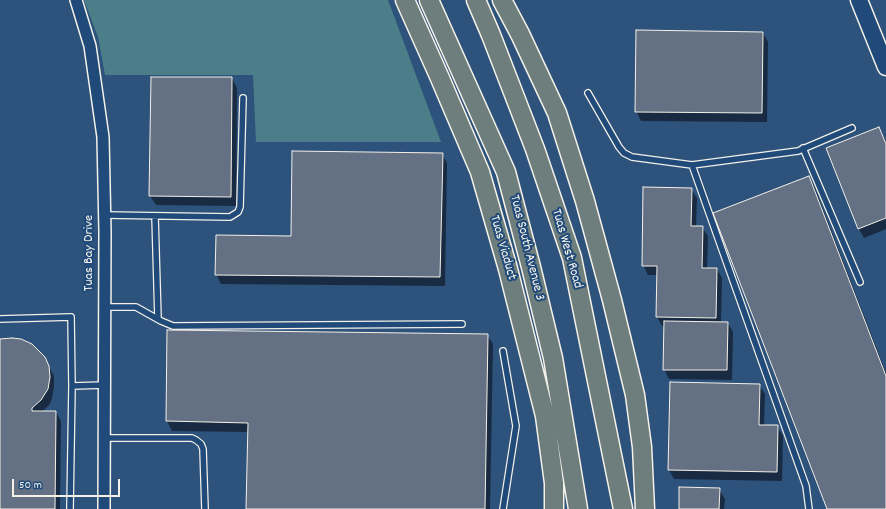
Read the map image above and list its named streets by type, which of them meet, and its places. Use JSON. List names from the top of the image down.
{
  "streets": {
    "main road": ["Tuas Viaduct", "Tuas South Avenue 3", "Tuas West Road"],
    "street": ["Tuas Bay Drive"]
  },
  "scale_bar": "50 m"
}
